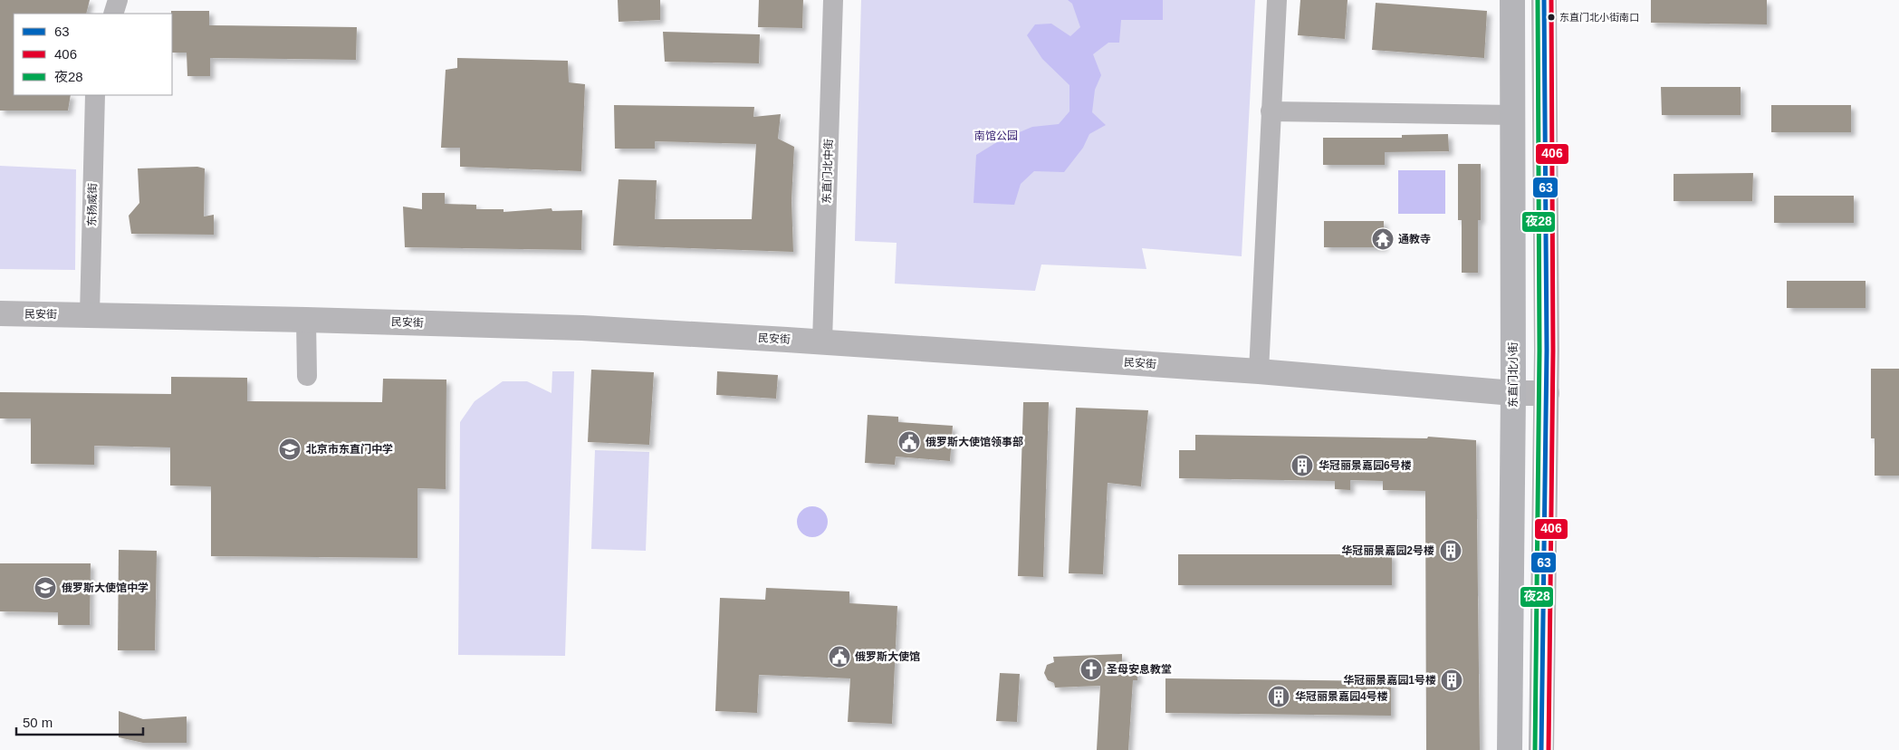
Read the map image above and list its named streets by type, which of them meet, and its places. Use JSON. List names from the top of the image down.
{
  "streets": {
    "main road": ["东直门北小街"],
    "street": ["东直门北中街", "东扬威街", "民安街"]
  },
  "crossings": [
    ["东直门北中街", "民安街"],
    ["东扬威街", "民安街"],
    ["民安街", "东直门北小街"]
  ],
  "parks": ["南馆公园"],
  "places": {
    "other": ["东直门北小街南口"],
    "temple": ["通教寺"],
    "public building": ["俄罗斯大使馆领事部", "俄罗斯大使馆"],
    "school or university": ["北京市东直门中学", "俄罗斯大使馆中学"],
    "building": [
      "华冠丽景嘉园6号楼",
      "华冠丽景嘉园2号楼",
      "华冠丽景嘉园1号楼",
      "华冠丽景嘉园4号楼"
    ],
    "church": ["圣母安息教堂"]
  },
  "lines": ["transit line 63", "transit line 406", "transit line 夜28"],
  "legend": ["63", "406", "夜28"],
  "scale_bar": "50 m"
}
